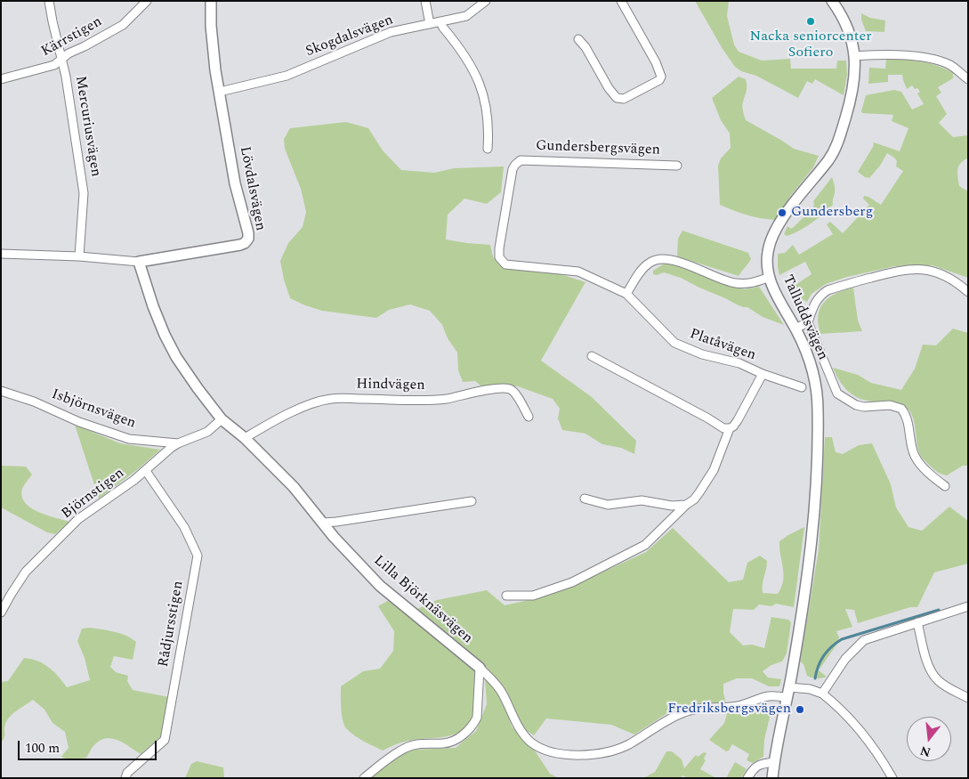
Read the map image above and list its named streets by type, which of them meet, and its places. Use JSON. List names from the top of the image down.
{
  "streets": {
    "street": [
      "Skogdalsvägen",
      "Kärrstigen",
      "Mercuriusvägen",
      "Gundersbergsvägen",
      "Lövdalsvägen",
      "Talluddsvägen",
      "Platåvägen",
      "Hindvägen",
      "Isbjörnsvägen",
      "Björnstigen",
      "Lilla Björknäsvägen",
      "Rådjursstigen"
    ]
  },
  "crossings": [
    ["Skogdalsvägen", "Lövdalsvägen"],
    ["Kärrstigen", "Mercuriusvägen"],
    ["Mercuriusvägen", "Lövdalsvägen"],
    ["Gundersbergsvägen", "Platåvägen"],
    ["Lövdalsvägen", "Lilla Björknäsvägen"],
    ["Talluddsvägen", "Lilla Björknäsvägen"],
    ["Hindvägen", "Lilla Björknäsvägen"],
    ["Isbjörnsvägen", "Björnstigen"],
    ["Björnstigen", "Lilla Björknäsvägen"],
    ["Björnstigen", "Rådjursstigen"]
  ],
  "places": ["Nacka seniorcenter Sofiero", "Gundersberg", "Fredriksbergsvägen"],
  "scale_bar": "100 m",
  "north": "bottom"
}
